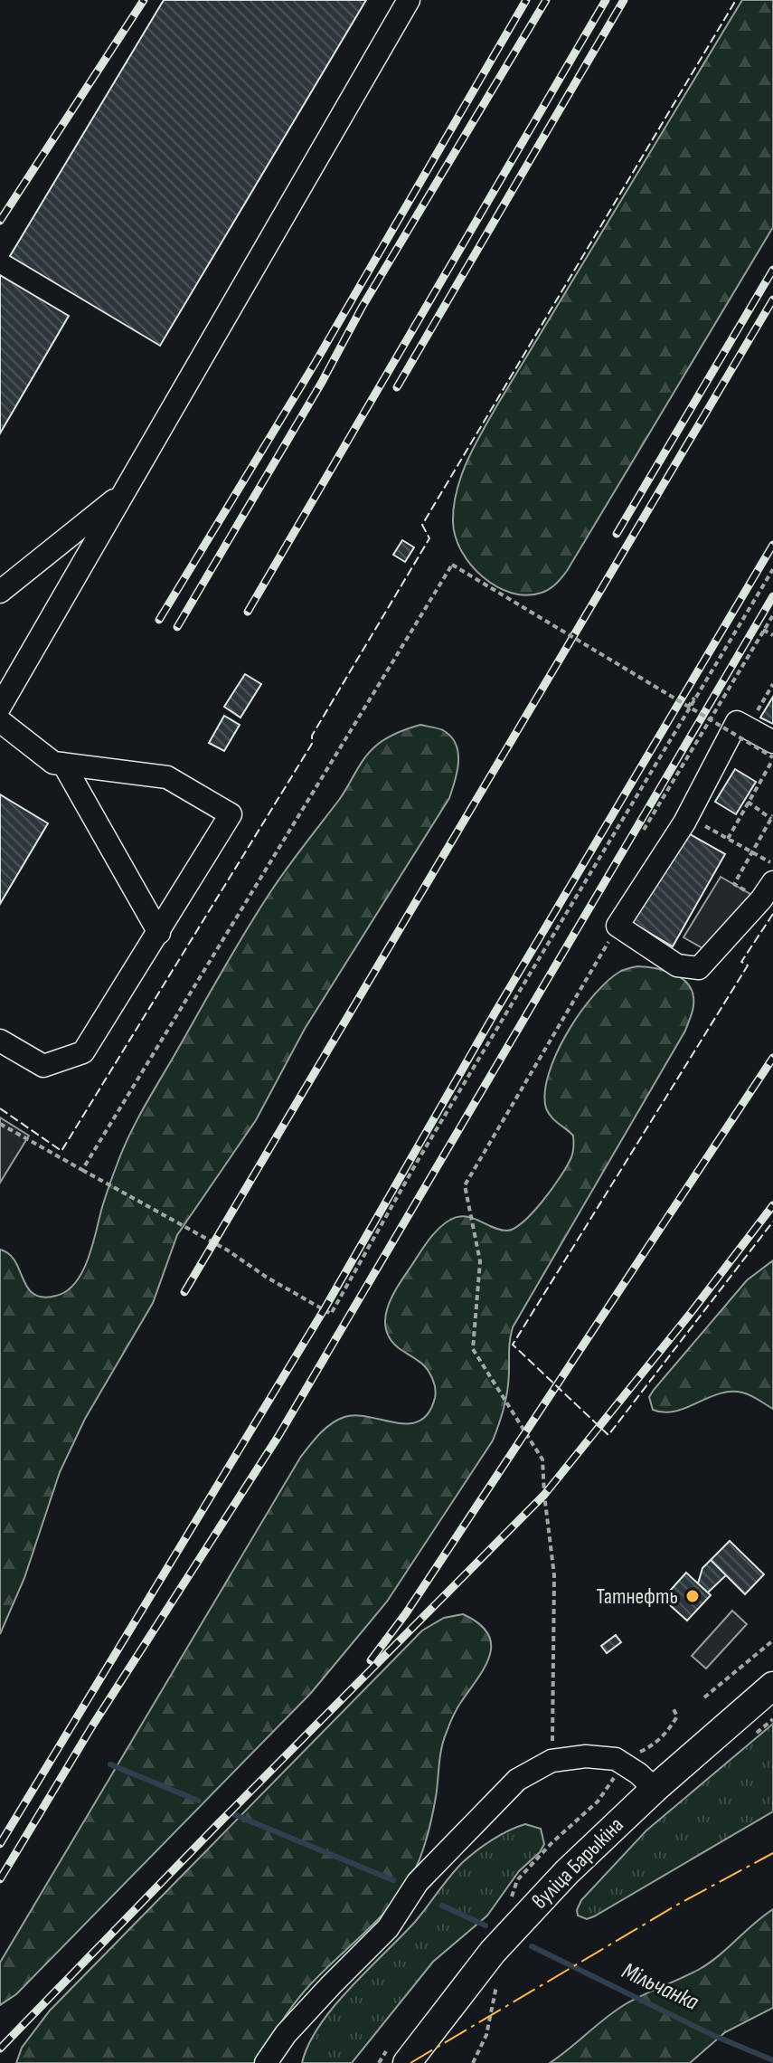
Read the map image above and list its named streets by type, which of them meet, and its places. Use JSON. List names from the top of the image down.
{
  "streets": {
    "main road": ["вуліца Барыкіна"]
  },
  "water": ["Мільчанка"],
  "places": ["Татнефть"]
}
